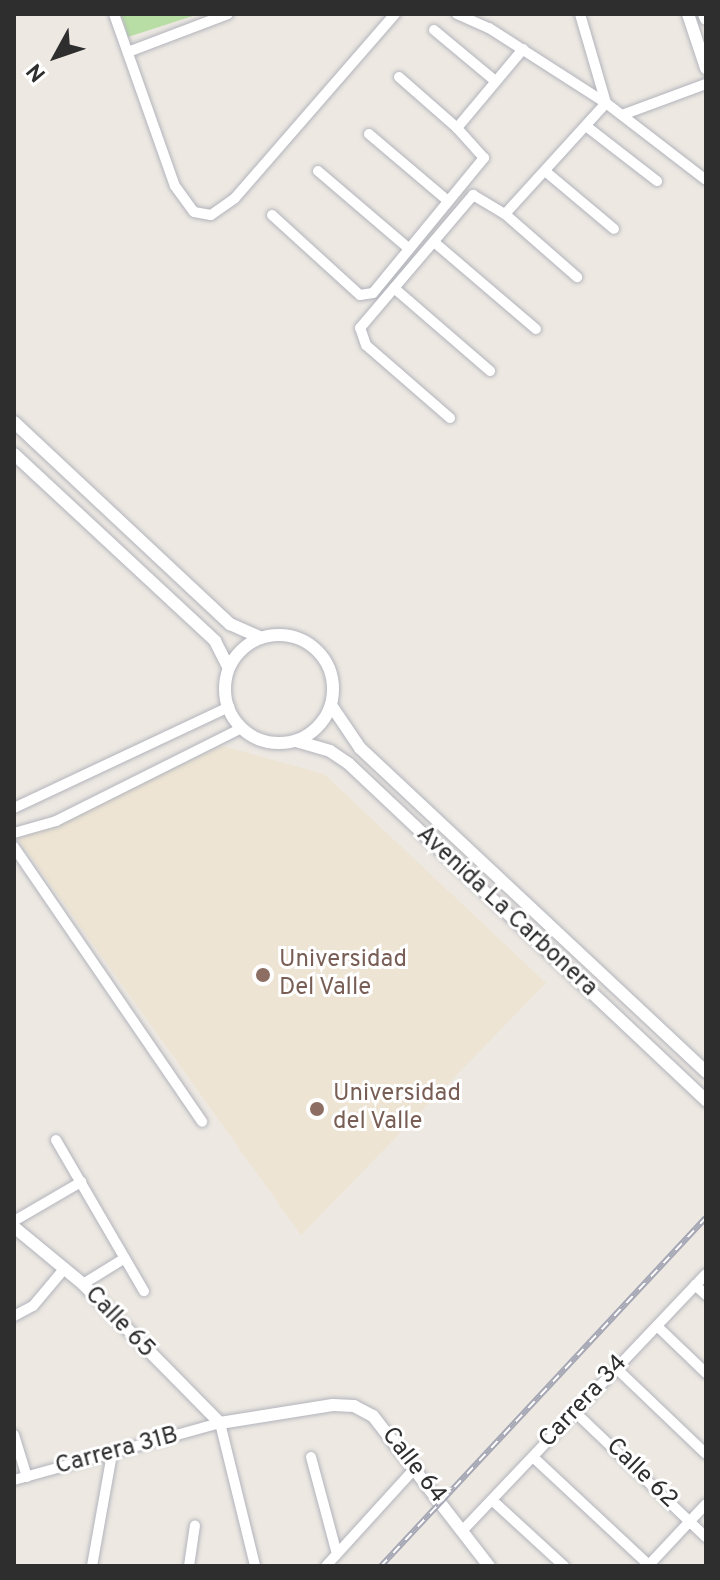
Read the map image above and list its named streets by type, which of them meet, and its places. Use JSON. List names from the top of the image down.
{
  "streets": {
    "street": [
      "Avenida La Carbonera",
      "Calle 65",
      "Carrera 34",
      "Carrera 31B",
      "Calle 64",
      "Calle 62"
    ]
  },
  "crossings": [
    ["Calle 65", "Carrera 31B"],
    ["Calle 65", "Calle 64"],
    ["Carrera 34", "Calle 64"],
    ["Carrera 34", "Calle 62"],
    ["Carrera 31B", "Calle 64"]
  ],
  "places": ["Universidad Del Valle", "Universidad del Valle"],
  "north": "bottom left"
}
